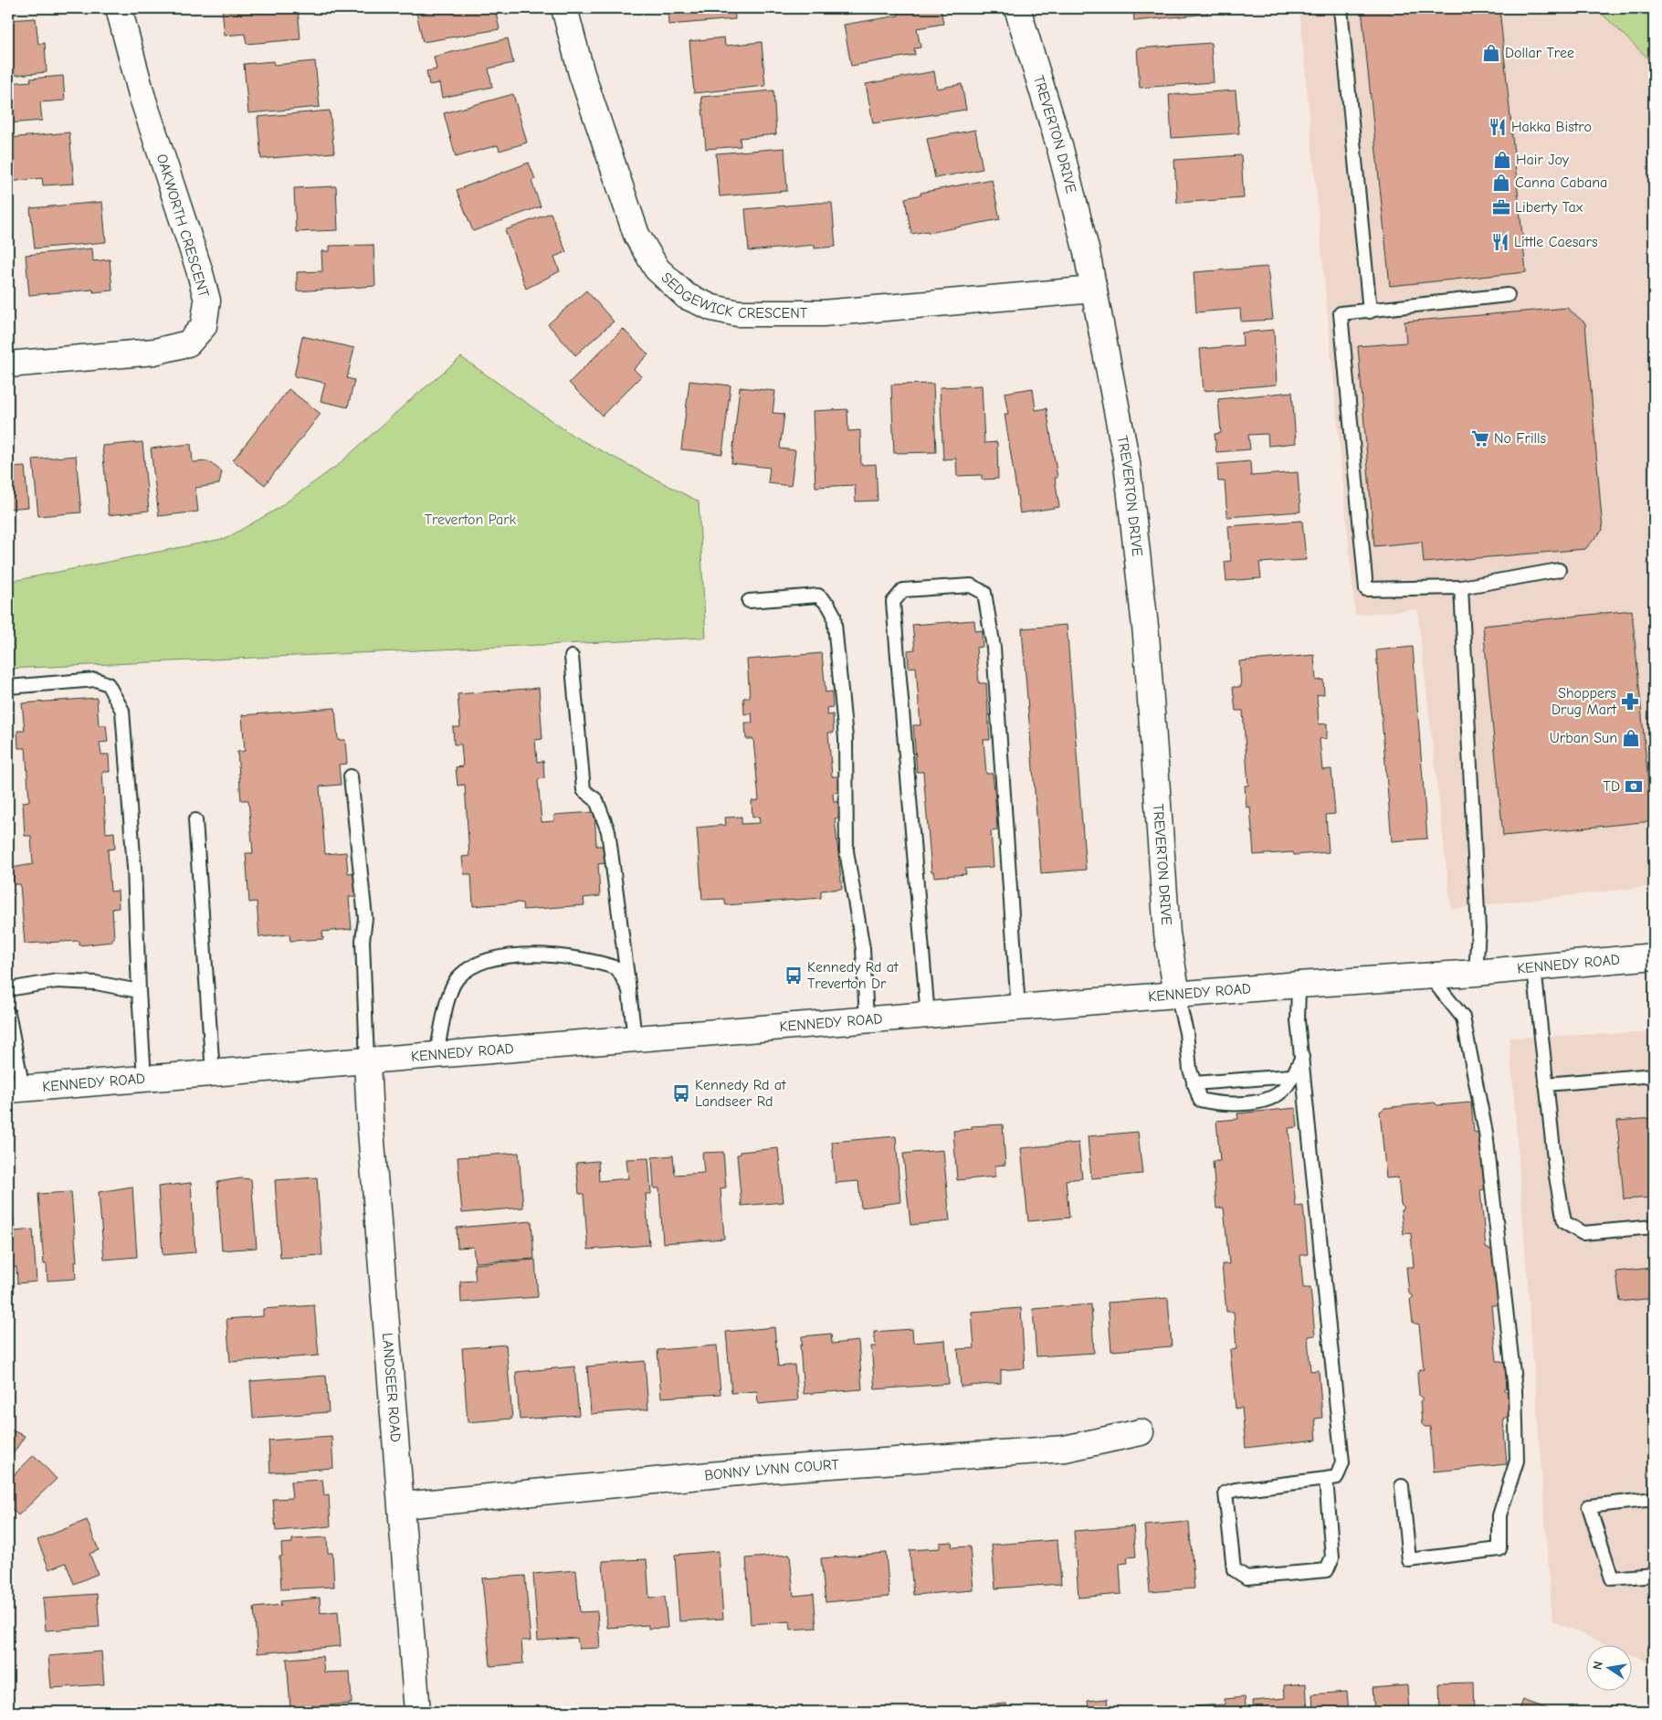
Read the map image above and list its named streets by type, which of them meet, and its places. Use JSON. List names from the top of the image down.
{
  "streets": {
    "street": [
      "TREVERTON DRIVE",
      "OAKWORTH CRESCENT",
      "SEDGEWICK CRESCENT",
      "KENNEDY ROAD",
      "LANDSEER ROAD",
      "BONNY LYNN COURT"
    ]
  },
  "crossings": [
    ["TREVERTON DRIVE", "SEDGEWICK CRESCENT"],
    ["TREVERTON DRIVE", "KENNEDY ROAD"],
    ["KENNEDY ROAD", "LANDSEER ROAD"],
    ["LANDSEER ROAD", "BONNY LYNN COURT"]
  ],
  "parks": ["Treverton Park"],
  "places": {
    "shop": [
      "Dollar Tree",
      "Hair Joy",
      "Canna Cabana",
      "Urban Sun"
    ],
    "restaurant": ["Hakka Bistro", "Little Caesars"],
    "office": ["Liberty Tax"],
    "supermarket": ["No Frills"],
    "pharmacy": ["Shoppers Drug Mart"],
    "bank": ["TD"],
    "bus stop": ["Kennedy Rd at Treverton Dr", "Kennedy Rd at Landseer Rd"]
  },
  "north": "left"
}
